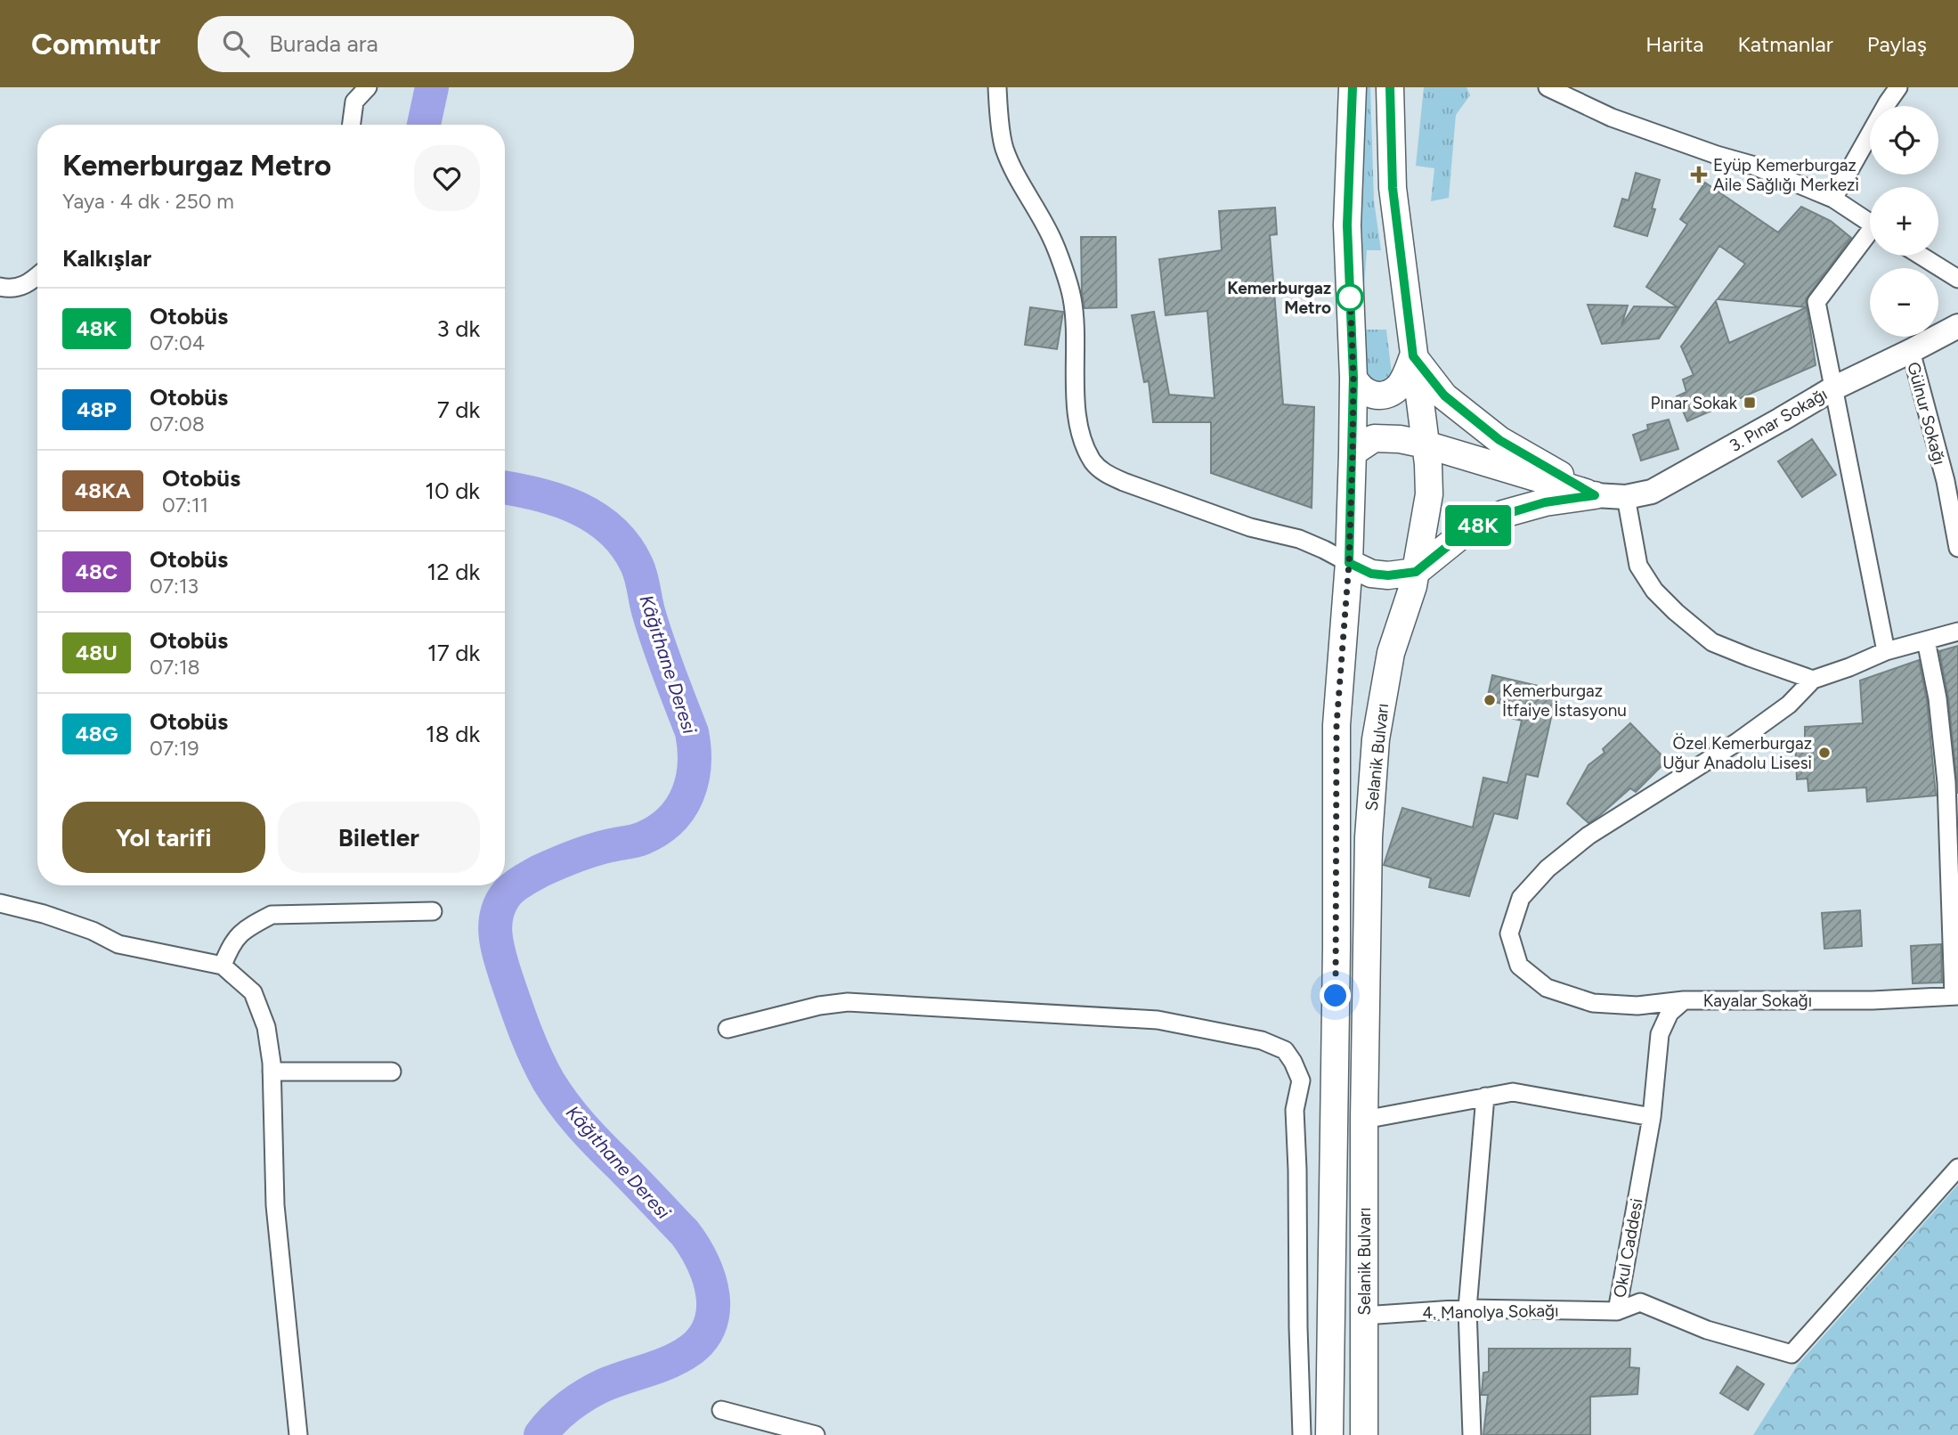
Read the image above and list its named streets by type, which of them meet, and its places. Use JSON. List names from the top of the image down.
{
  "streets": {
    "main road": ["Selanik Bulvarı"],
    "street": [
      "Gülnur Sokağı",
      "3. Pınar Sokağı",
      "Kayalar Sokağı",
      "Okul Caddesi",
      "4. Manolya Sokağı"
    ]
  },
  "crossings": [
    ["Gülnur Sokağı", "3. Pınar Sokağı"],
    ["Selanik Bulvarı", "4. Manolya Sokağı"],
    ["Kayalar Sokağı", "Okul Caddesi"],
    ["Okul Caddesi", "4. Manolya Sokağı"]
  ],
  "water": ["Kâğıthane Deresi"],
  "places": {
    "health": ["Eyüp Kemerburgaz Aile Sağlığı Merkezi"],
    "other": ["Kemerburgaz Metro", "Kemerburgaz İtfaiye İstasyonu", "Özel Kemerburgaz Uğur Anadolu Lisesi"],
    "transit": ["Pınar Sokak"]
  },
  "lines": ["bus line 48K"],
  "page": {
    "header": "Commutr",
    "search": "Burada ara",
    "nav": ["Harita", "Katmanlar", "Paylaş"],
    "on_map": "48K",
    "map_buttons": ["+", "−"],
    "heading": [
      ["Kemerburgaz Metro", "Yaya · 4 dk · 250 m"],
      "Kalkışlar"
    ],
    "list": [
      {
        "mark": "48K",
        "name": "Otobüs",
        "note": "07:04",
        "value": "3 dk"
      },
      {
        "mark": "48P",
        "name": "Otobüs",
        "note": "07:08",
        "value": "7 dk"
      },
      {
        "mark": "48KA",
        "name": "Otobüs",
        "note": "07:11",
        "value": "10 dk"
      },
      {
        "mark": "48C",
        "name": "Otobüs",
        "note": "07:13",
        "value": "12 dk"
      },
      {
        "mark": "48U",
        "name": "Otobüs",
        "note": "07:18",
        "value": "17 dk"
      },
      {
        "mark": "48G",
        "name": "Otobüs",
        "note": "07:19",
        "value": "18 dk"
      }
    ],
    "buttons": ["Yol tarifi", "Biletler"]
  }
}
